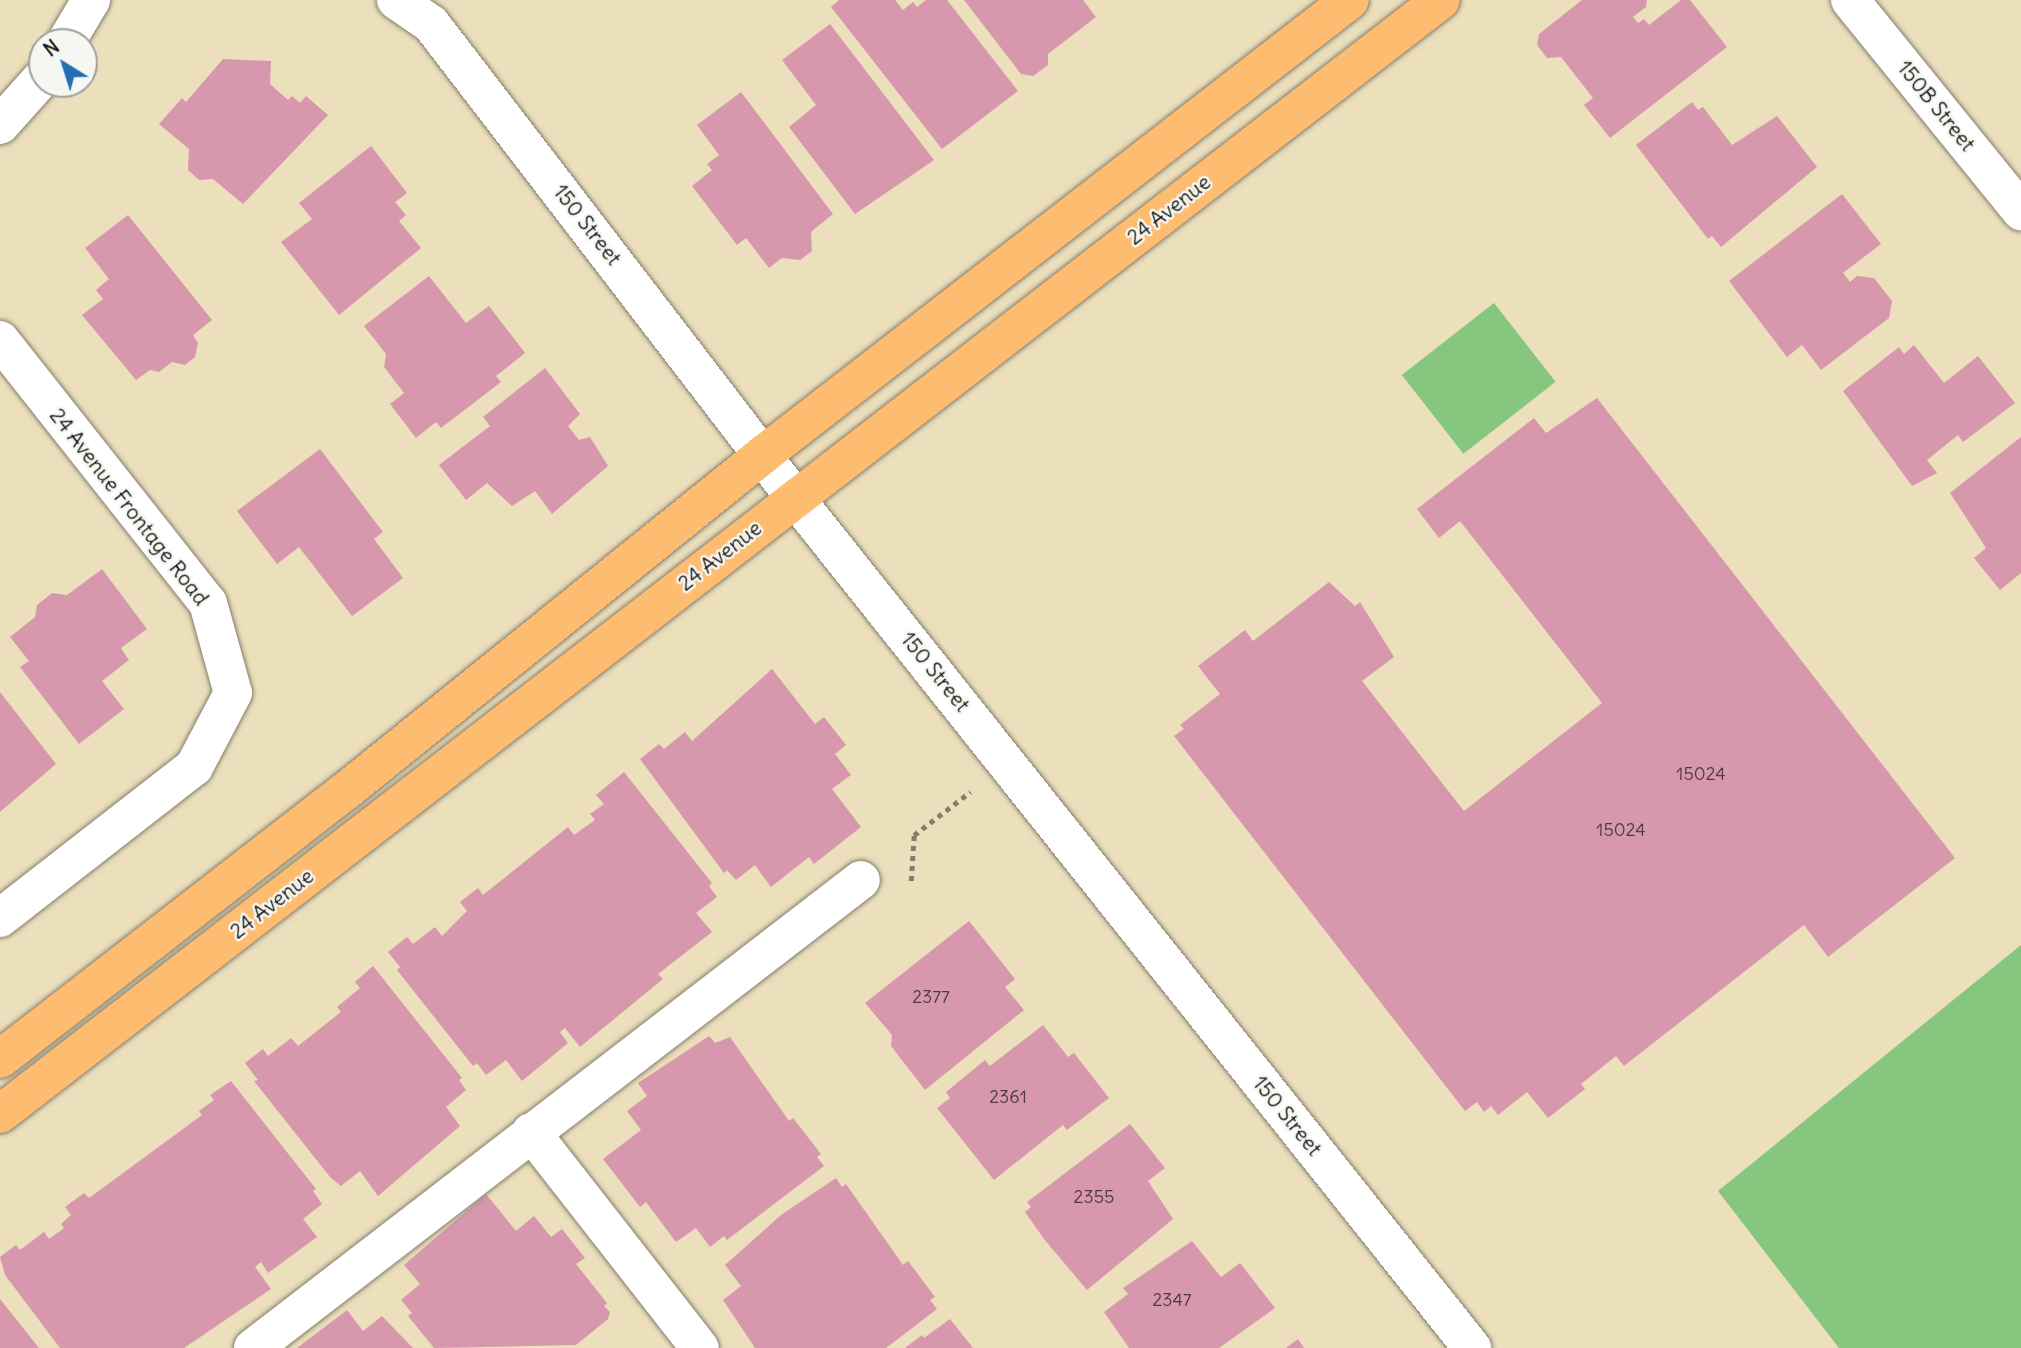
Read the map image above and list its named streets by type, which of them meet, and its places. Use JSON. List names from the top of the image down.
{
  "streets": {
    "main road": ["24 Avenue"],
    "street": ["150B Street", "150 Street", "24 Avenue Frontage Road"]
  },
  "crossings": [
    ["24 Avenue", "150 Street"]
  ],
  "house_numbers": [
    "15024",
    "15024",
    "2377",
    "2361",
    "2355",
    "2347"
  ],
  "north": "top left"
}
